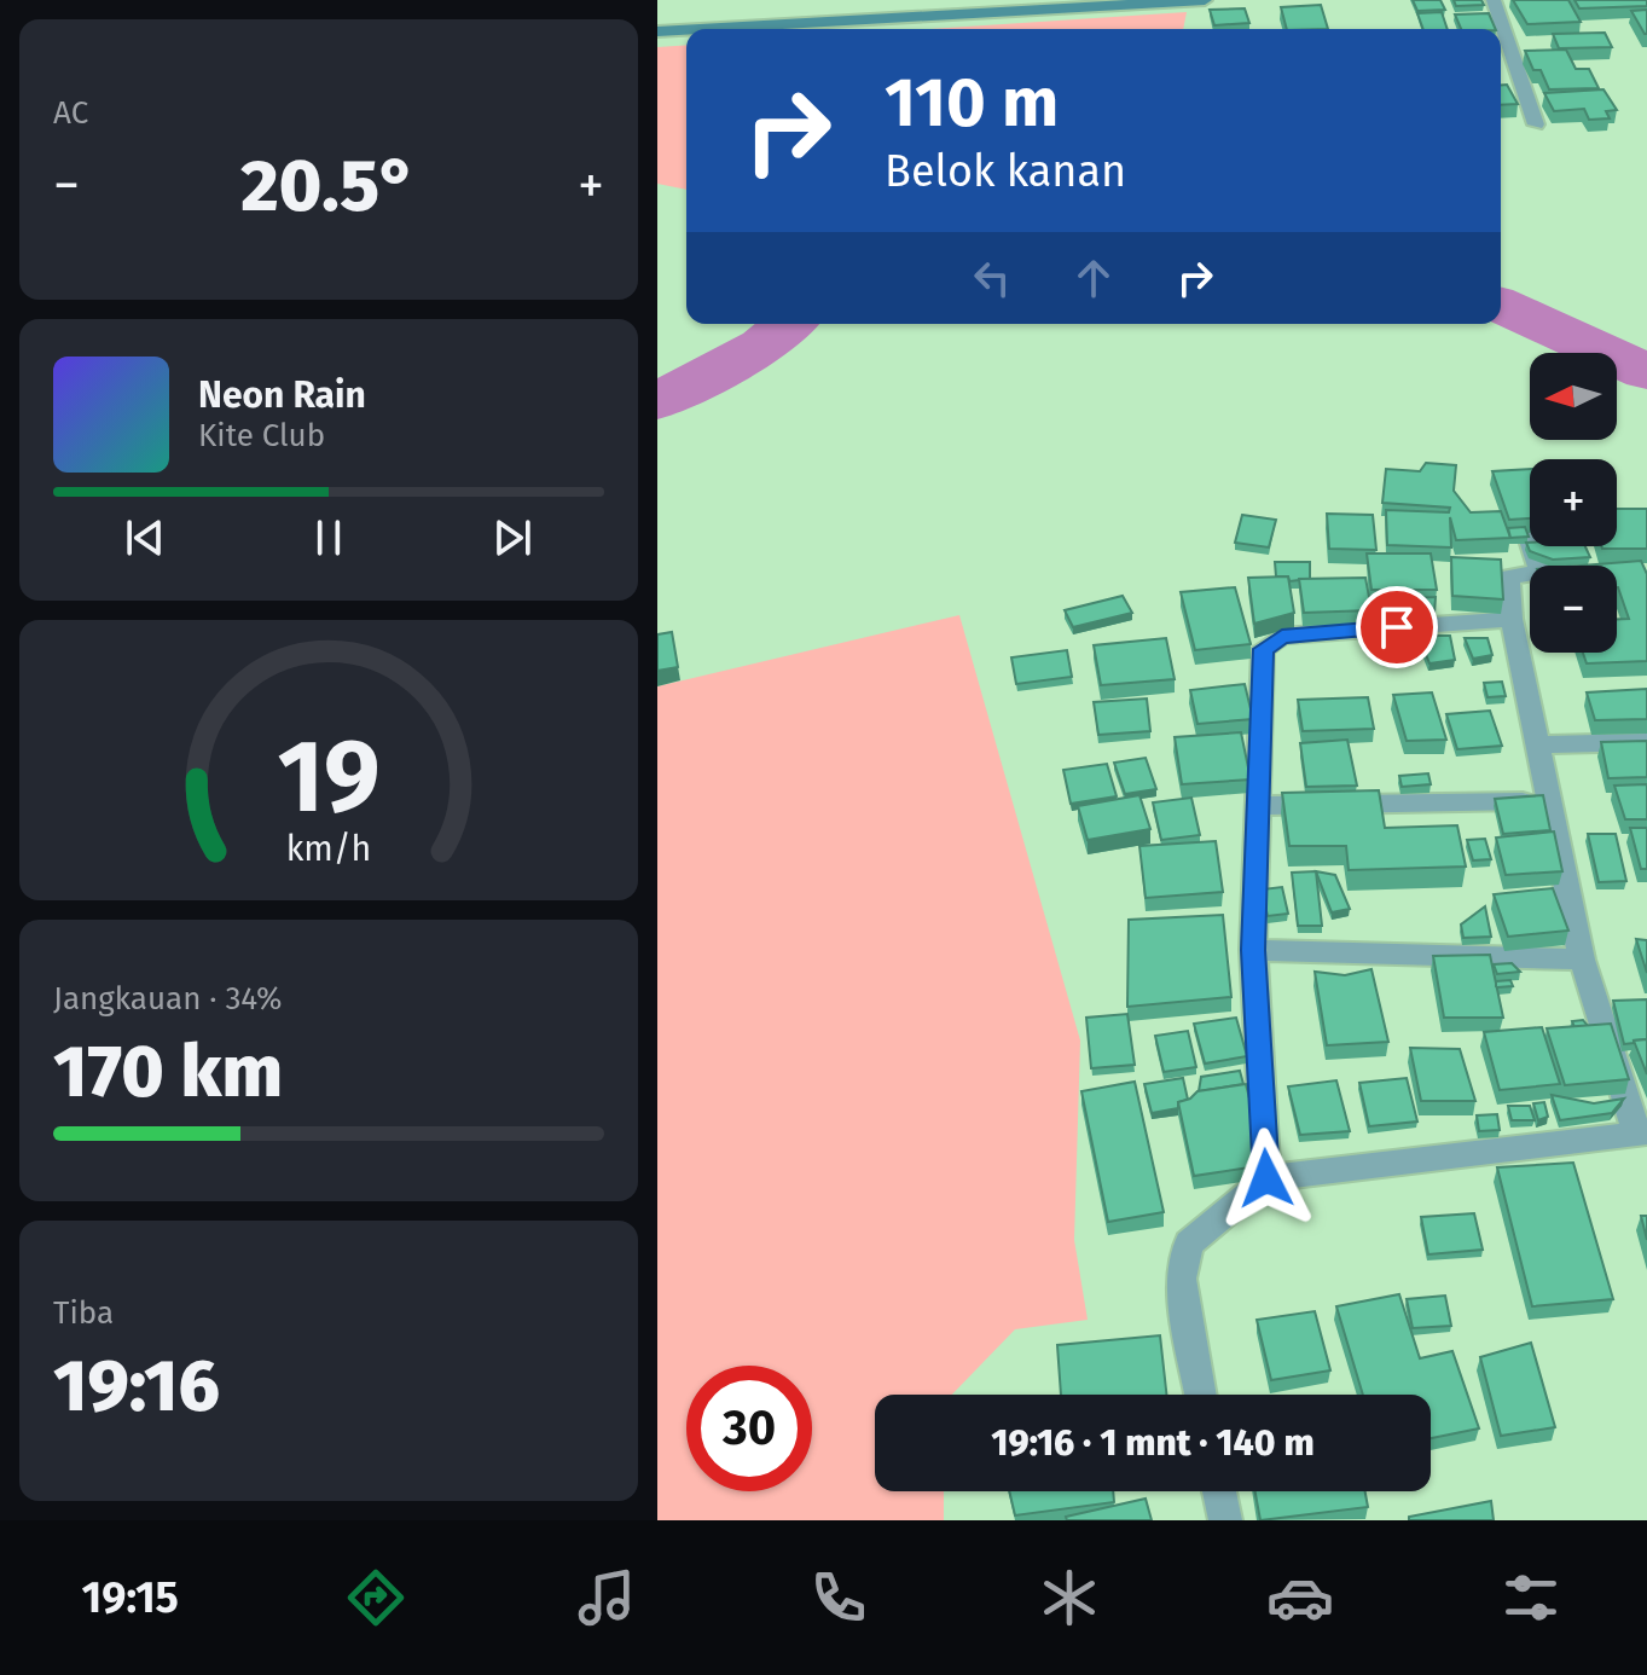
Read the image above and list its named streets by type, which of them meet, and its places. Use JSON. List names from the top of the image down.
{
  "north": "left",
  "page": {
    "tile": [
      "AC",
      ["Jangkauan · 34%", "170 km"],
      ["Tiba", "19:16"]
    ],
    "turn": ["110 m", "Belok kanan"],
    "heat": ["−", "20.5°", "+"],
    "map_buttons": ["+", "−"],
    "song": ["Neon Rain", "Kite Club"],
    "limit": "30",
    "trip": "19:16 · 1 mnt · 140 m",
    "tabs": "19:15",
    "gauge": ["19", "km/h"]
  }
}
